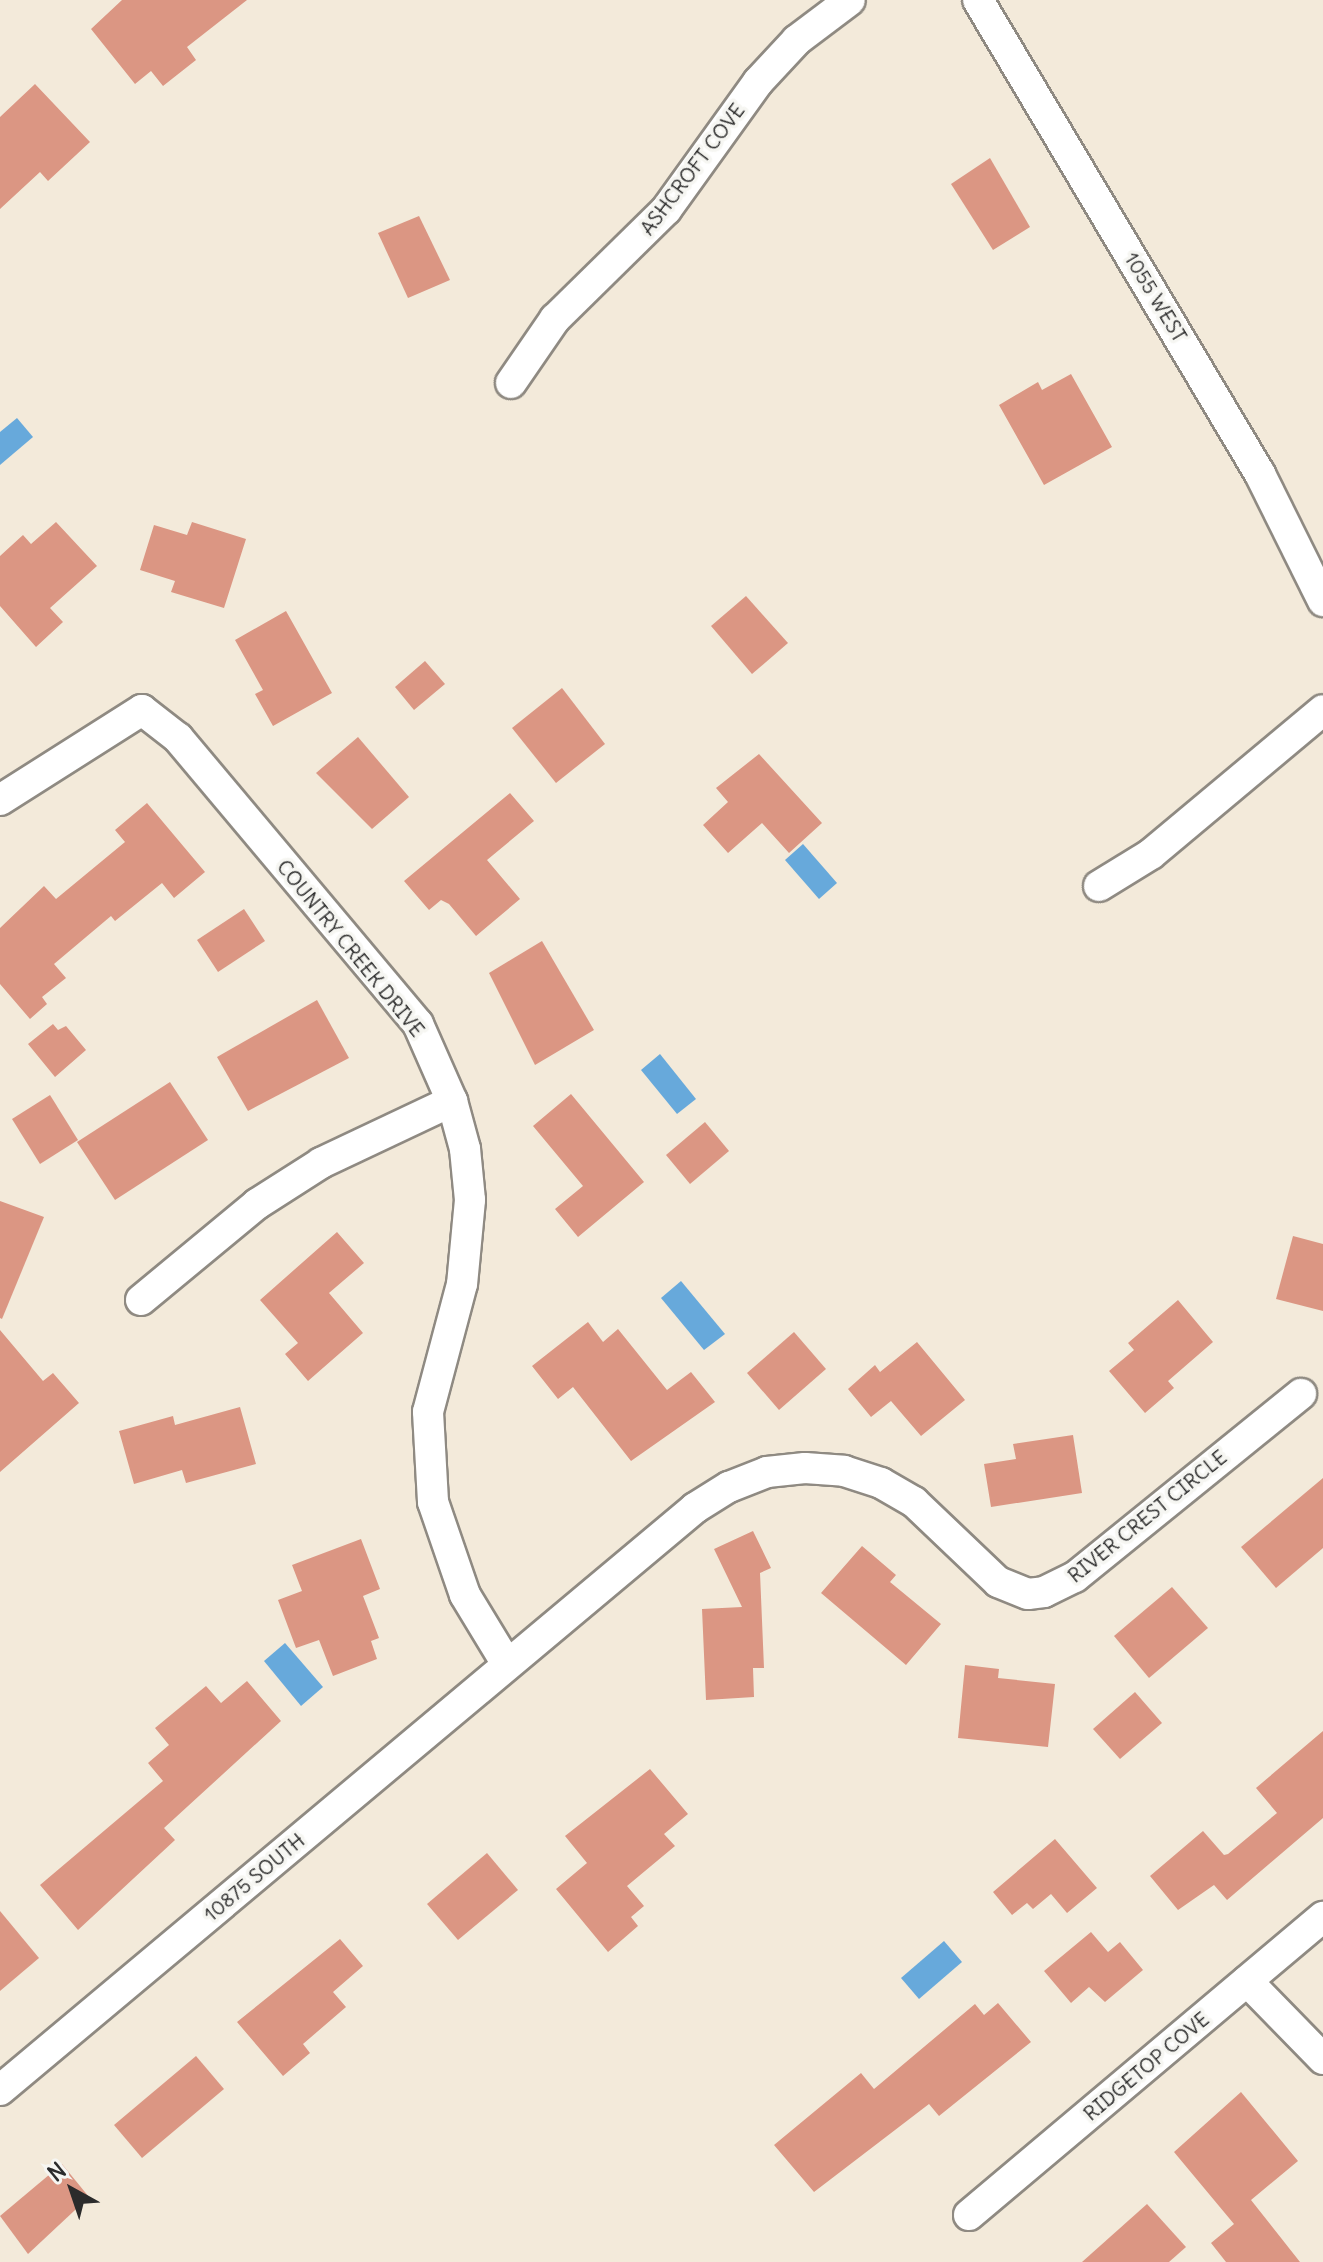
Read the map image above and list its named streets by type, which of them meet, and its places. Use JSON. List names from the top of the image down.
{
  "streets": {
    "street": [
      "ASHCROFT COVE",
      "1055 WEST",
      "COUNTRY CREEK DRIVE",
      "RIVER CREST CIRCLE",
      "10875 SOUTH",
      "RIDGETOP COVE"
    ]
  },
  "crossings": [
    ["COUNTRY CREEK DRIVE", "RIVER CREST CIRCLE"],
    ["COUNTRY CREEK DRIVE", "10875 SOUTH"],
    ["RIVER CREST CIRCLE", "10875 SOUTH"]
  ],
  "north": "top left"
}
